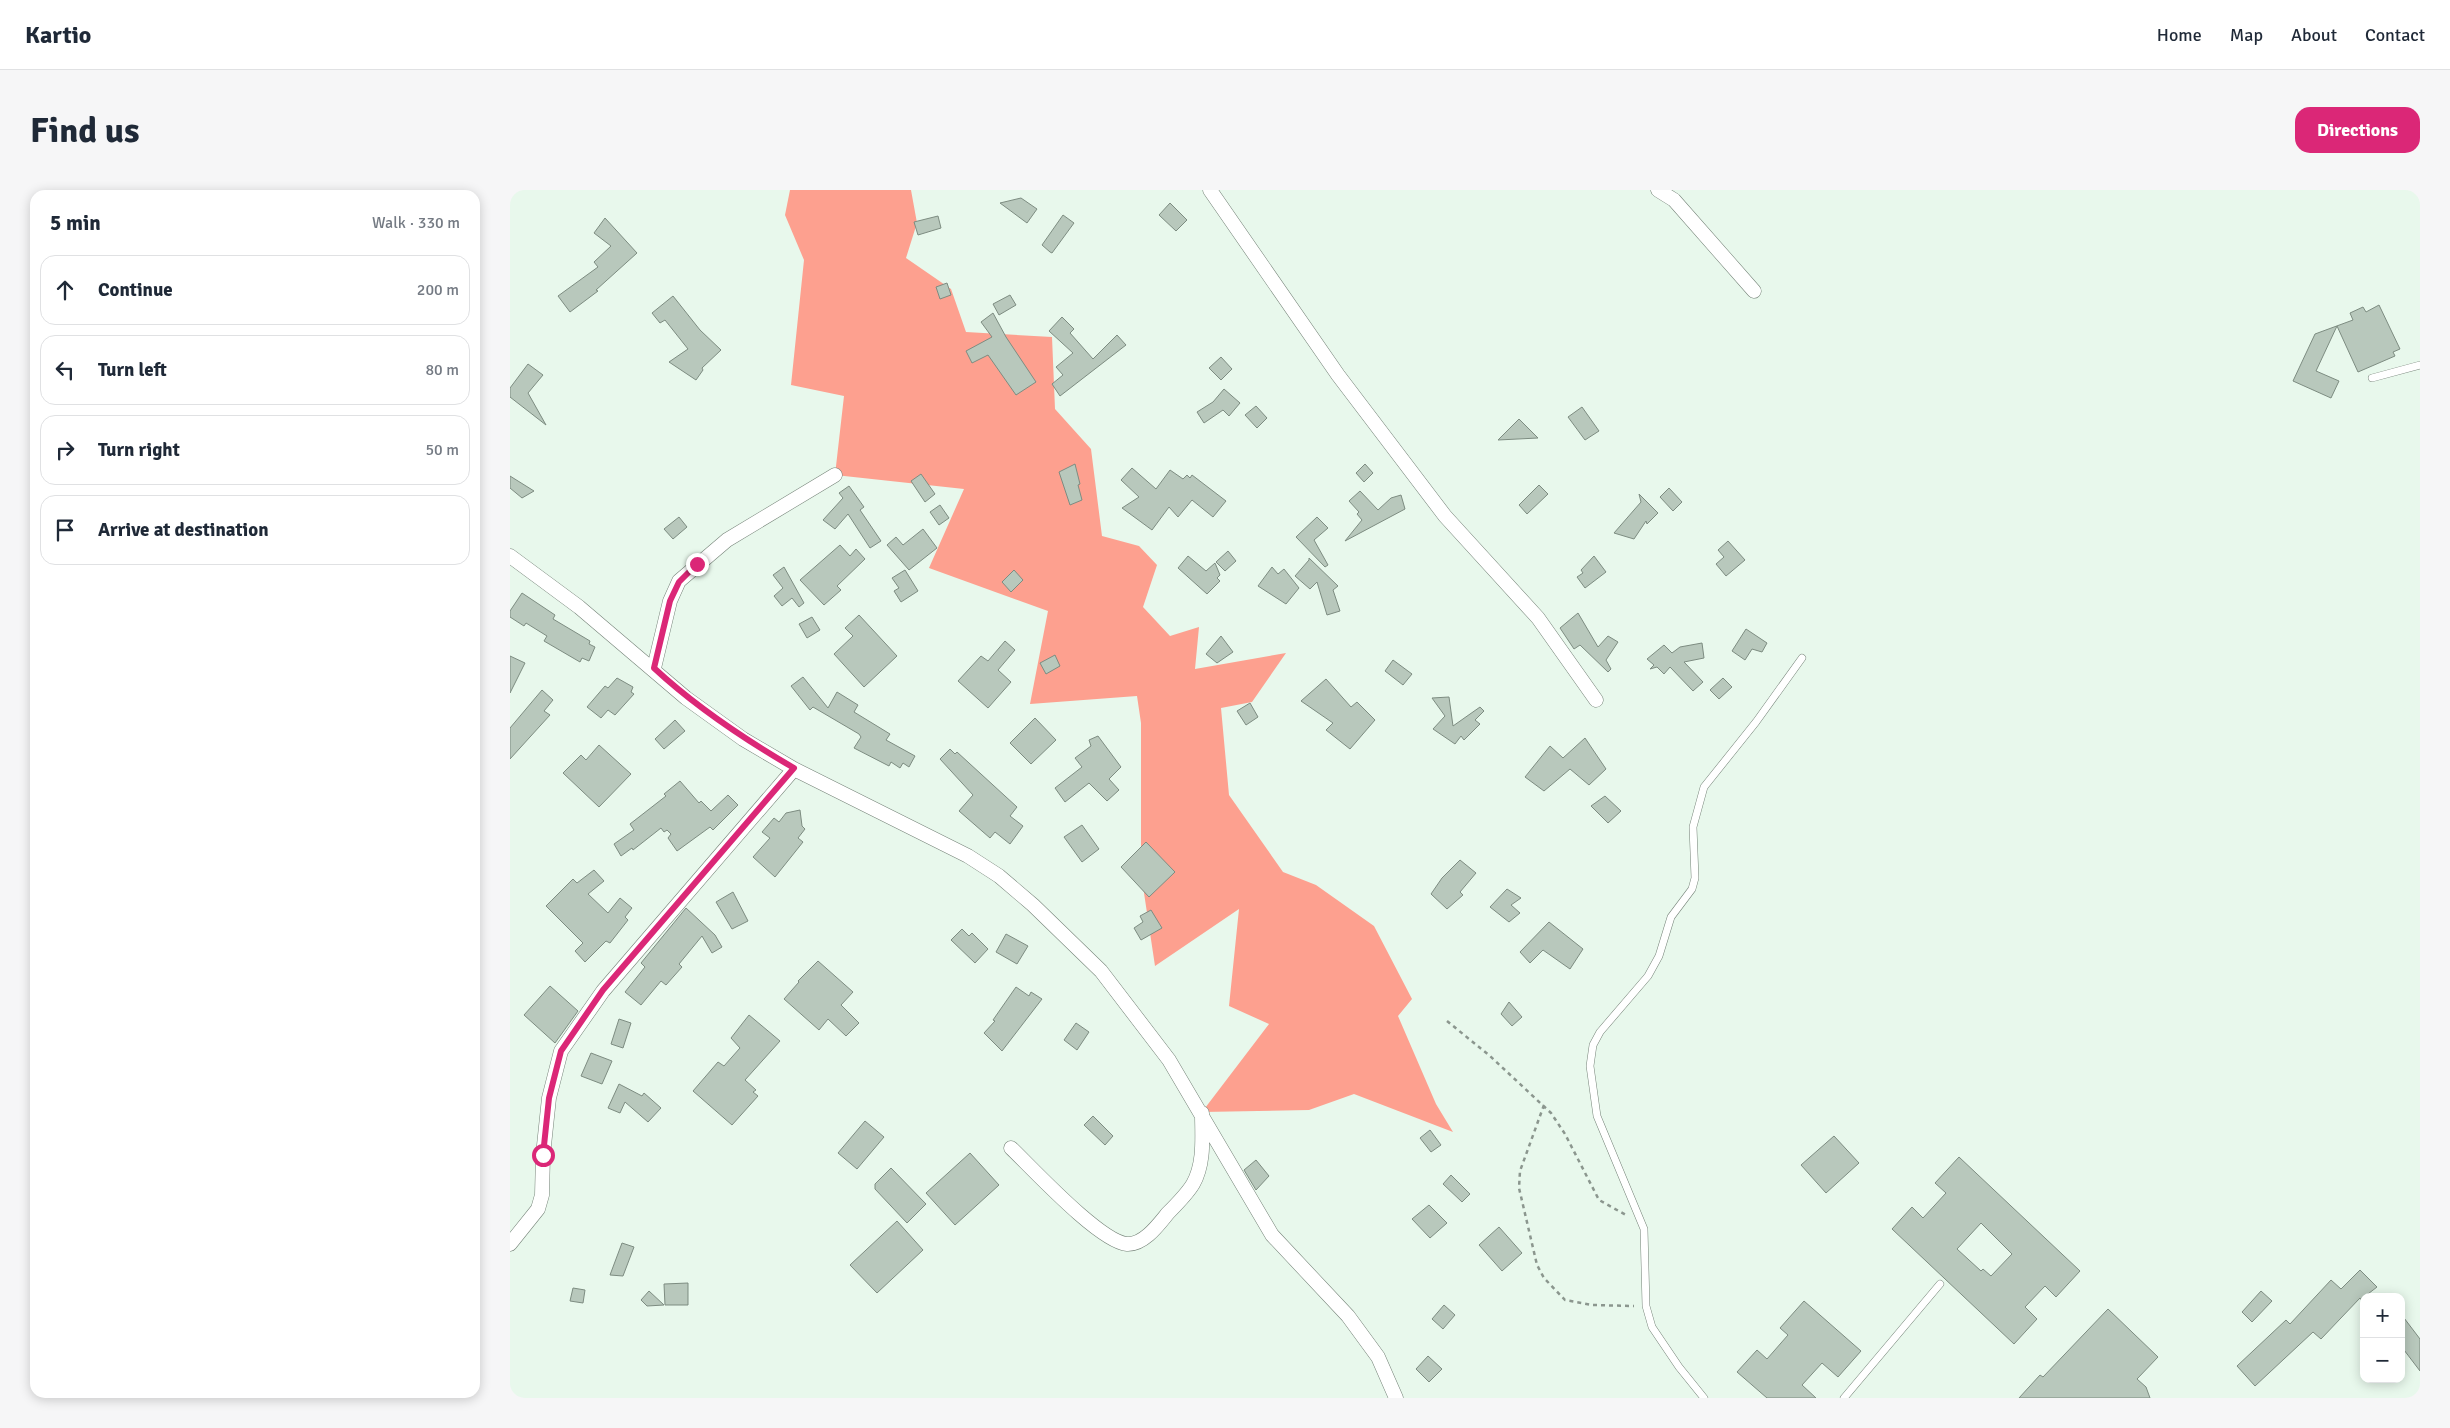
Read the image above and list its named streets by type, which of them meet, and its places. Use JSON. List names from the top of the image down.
{
  "page": {
    "header": "Kartio",
    "nav": [
      "Home",
      "Map",
      "About",
      "Contact"
    ],
    "buttons": "Directions",
    "title": "Find us",
    "heading": ["5 min", "Walk · 330 m"],
    "list": [
      ["Continue", "200 m"],
      ["Turn left", "80 m"],
      ["Turn right", "50 m"],
      "Arrive at destination"
    ],
    "map_buttons": ["+", "−"]
  }
}
